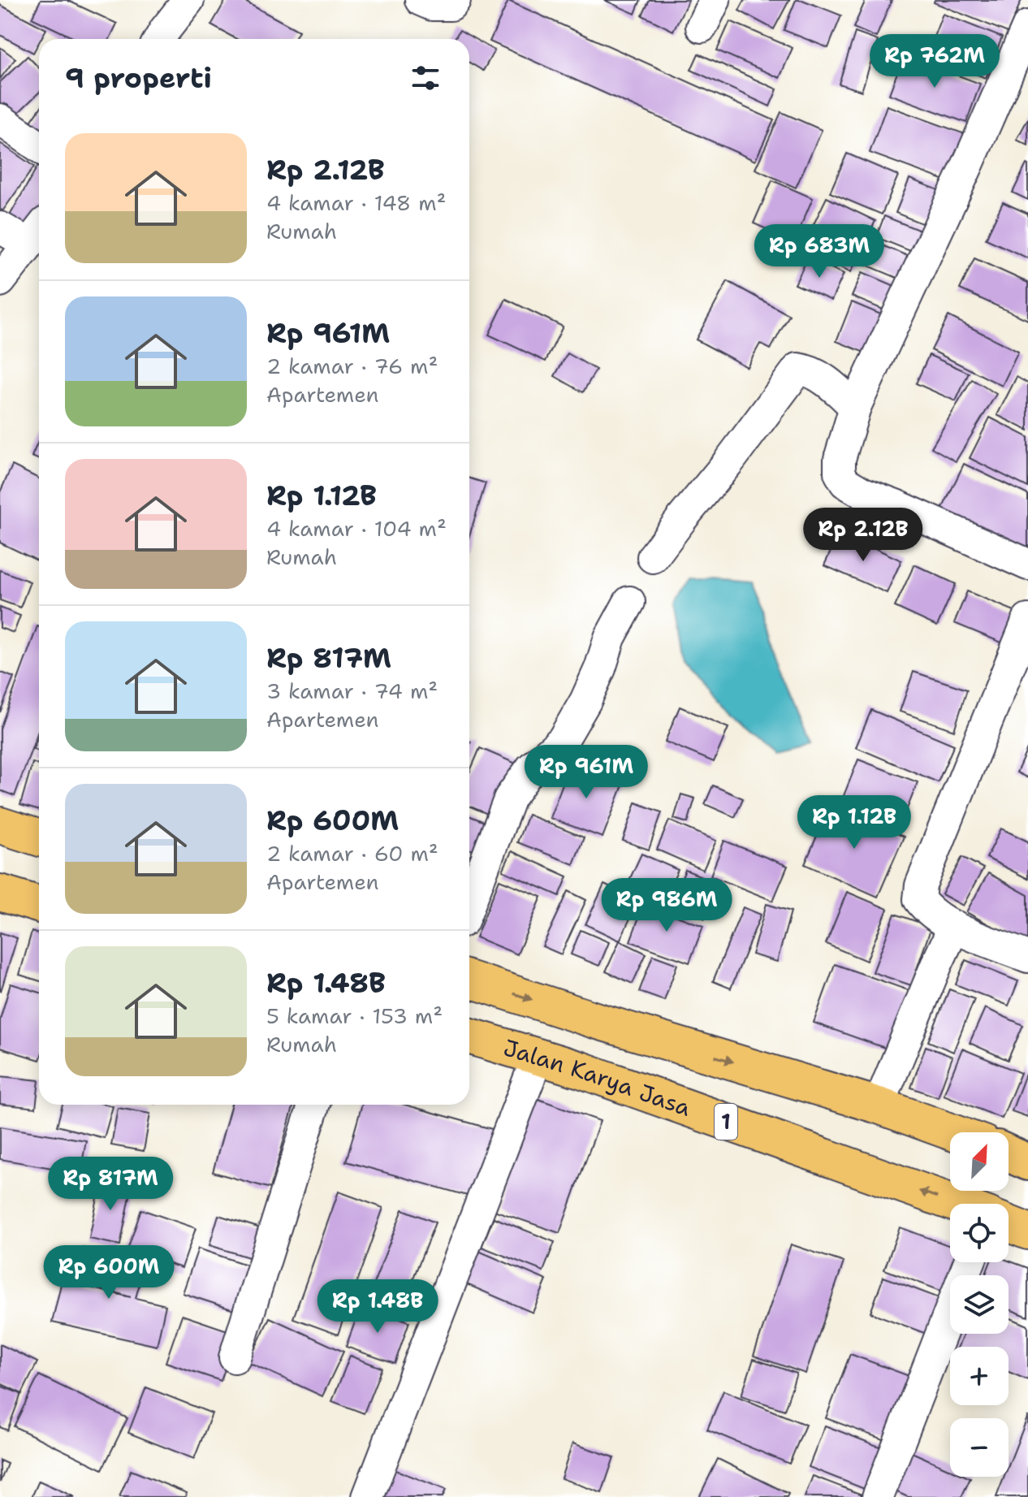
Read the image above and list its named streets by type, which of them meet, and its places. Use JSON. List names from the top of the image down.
{
  "streets": {
    "highway": ["Jalan Karya Jasa", "1"]
  },
  "north": "top right",
  "page": {
    "price": [
      "Rp 762M",
      "Rp 683M",
      "Rp 2.12B",
      "Rp 961M",
      "Rp 1.12B",
      "Rp 986M",
      "Rp 817M",
      "Rp 600M",
      "Rp 1.48B"
    ],
    "heading": "9 properti",
    "list": [
      {
        "name": "Rp 2.12B",
        "note": "4 kamar · 148 m² · Rumah"
      },
      {
        "name": "Rp 961M",
        "note": "2 kamar · 76 m² · Apartemen"
      },
      {
        "name": "Rp 1.12B",
        "note": "4 kamar · 104 m² · Rumah"
      },
      {
        "name": "Rp 817M",
        "note": "3 kamar · 74 m² · Apartemen"
      },
      {
        "name": "Rp 600M",
        "note": "2 kamar · 60 m² · Apartemen"
      },
      {
        "name": "Rp 1.48B",
        "note": "5 kamar · 153 m² · Rumah"
      }
    ],
    "map_buttons": ["+", "−"]
  }
}
